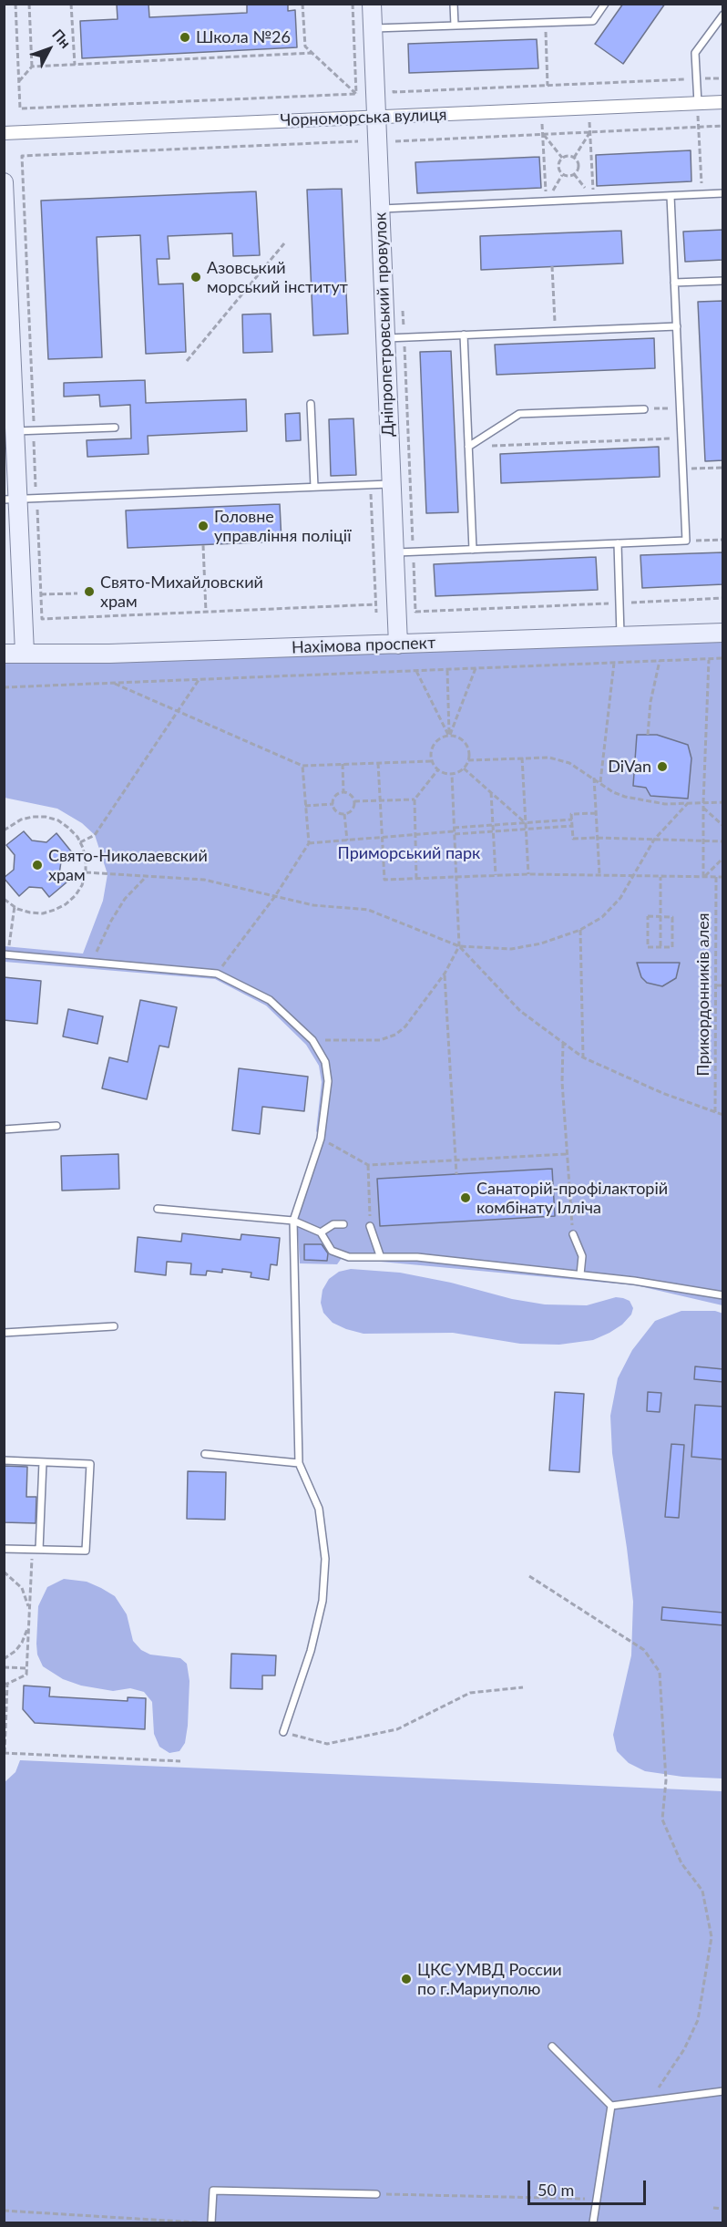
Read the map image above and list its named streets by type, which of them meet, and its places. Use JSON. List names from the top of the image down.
{
  "streets": {
    "main road": ["Дніпропетровський провулок", "Нахімова проспект"],
    "street": ["Чорноморська вулиця"],
    "path": ["Прикордонників алея"]
  },
  "crossings": [
    ["Чорноморська вулиця", "Дніпропетровський провулок"],
    ["Дніпропетровський провулок", "Нахімова проспект"]
  ],
  "parks": ["Приморський парк"],
  "places": [
    "Школа №26",
    "Азовський морський інститут",
    "Головне управління поліції",
    "Свято-Михайловский храм",
    "DiVan",
    "Свято-Николаевский храм",
    "Санаторій-профілакторій комбінату Ілліча",
    "ЦКС УМВД России по г.Мариуполю"
  ],
  "scale_bar": "50 m",
  "north": "top right"
}
